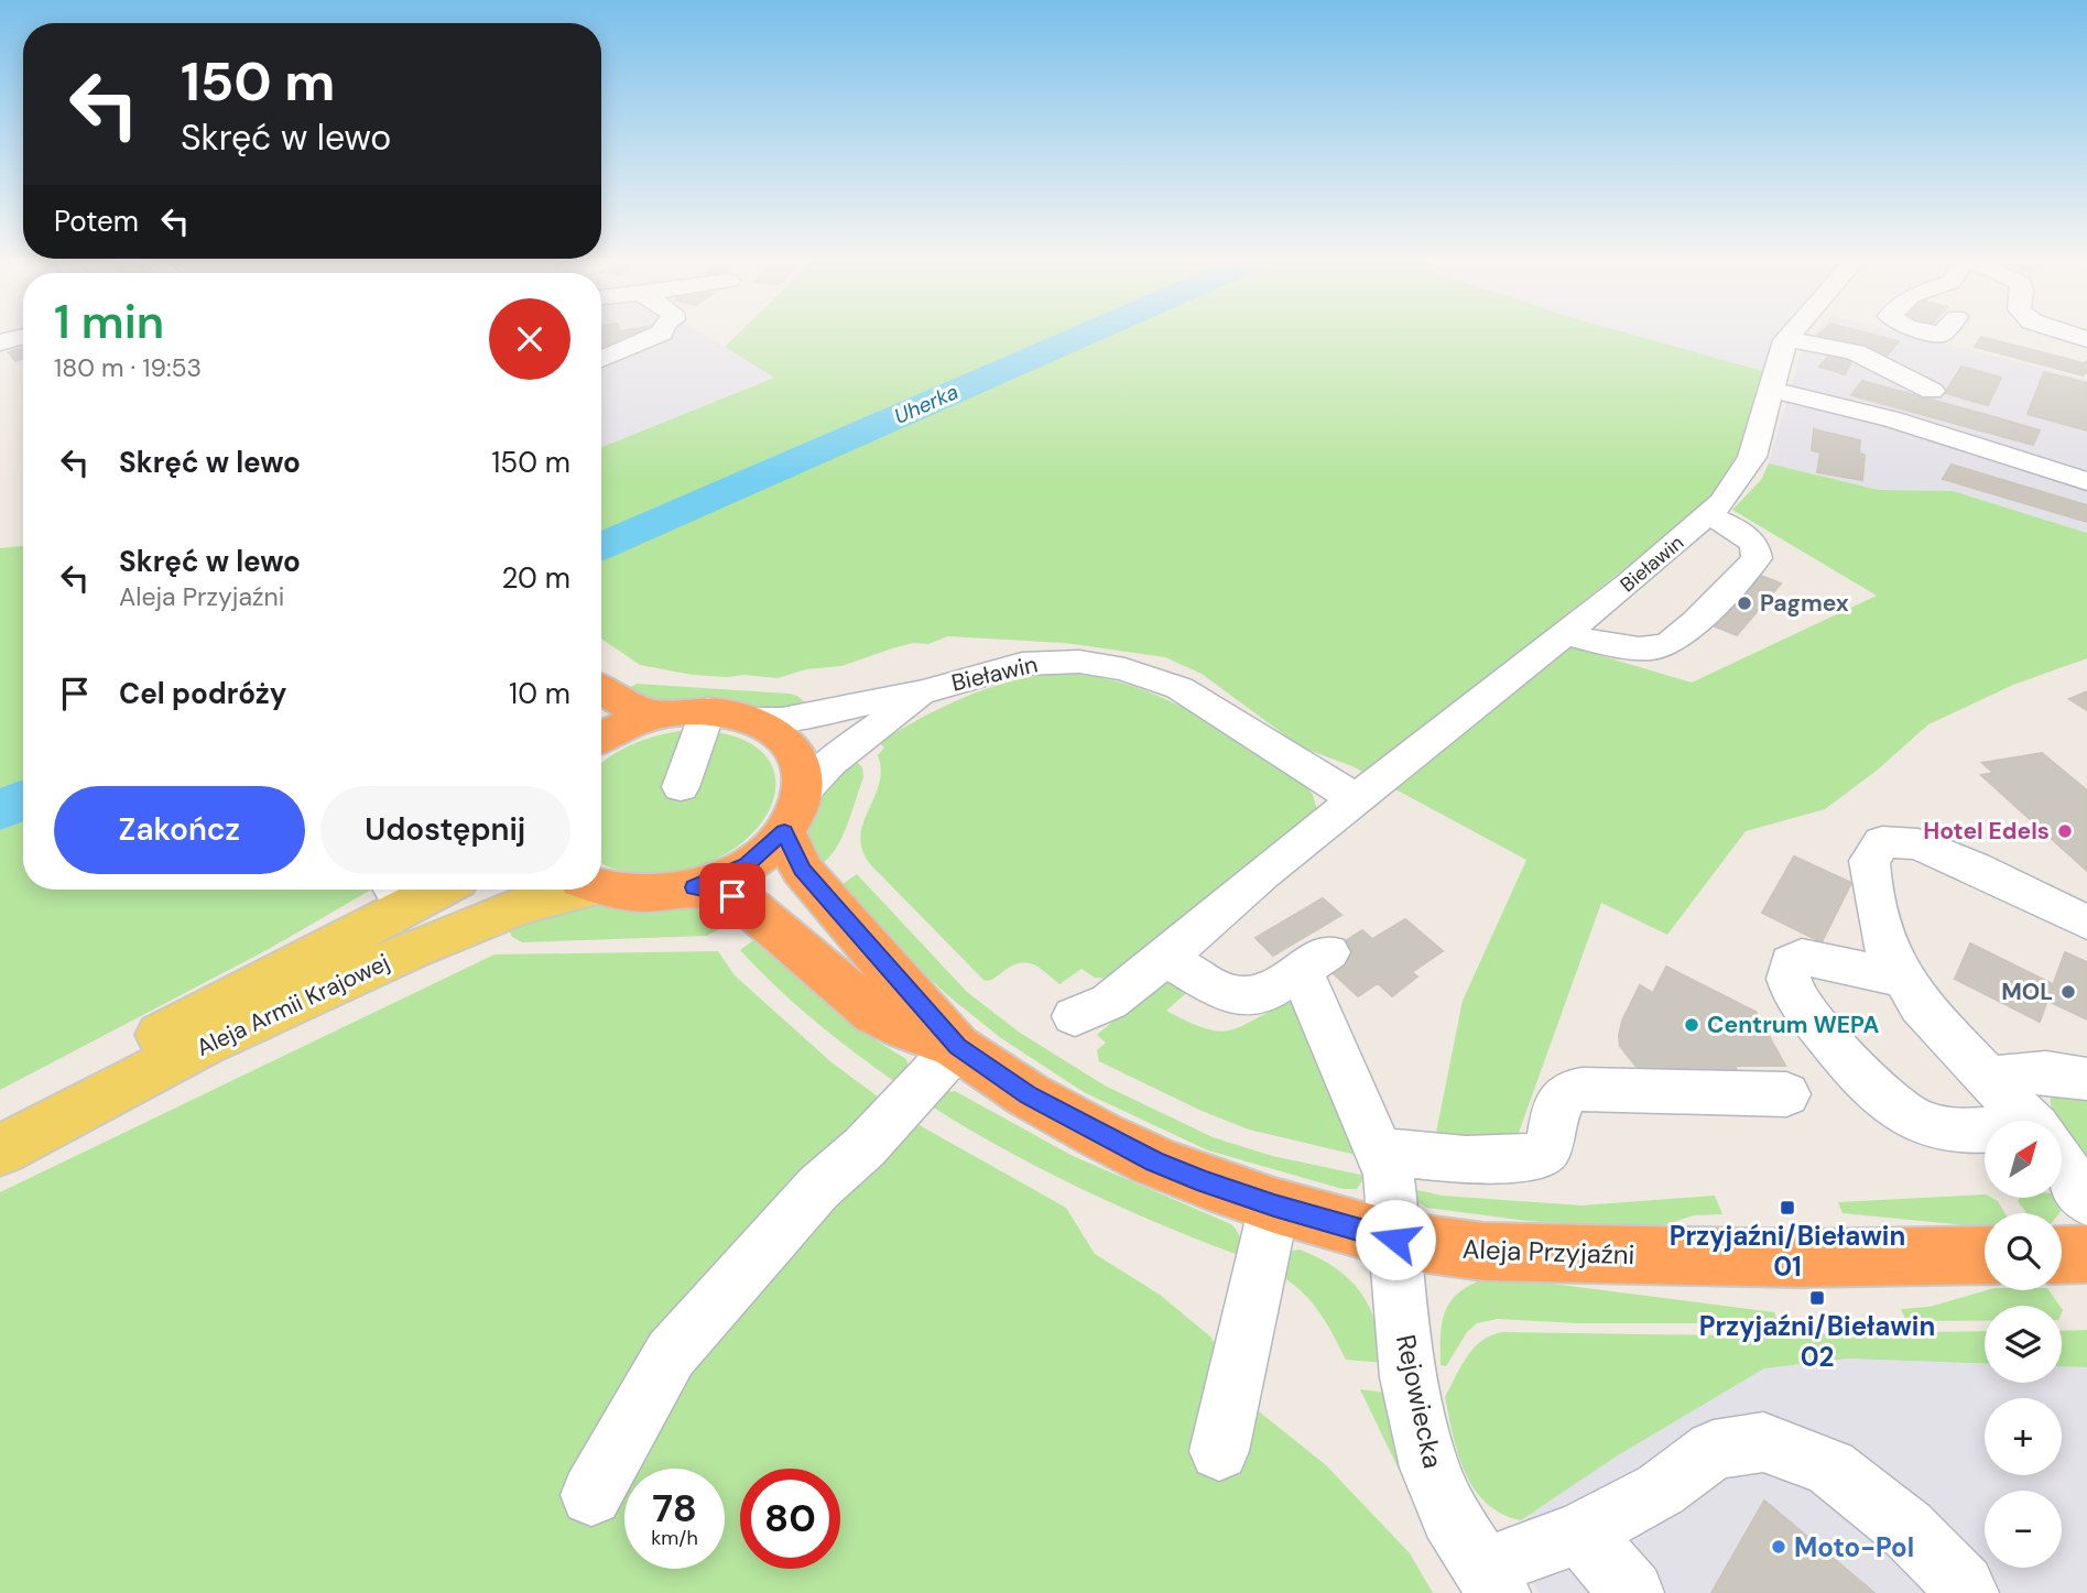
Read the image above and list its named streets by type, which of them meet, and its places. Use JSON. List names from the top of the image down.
{
  "streets": {
    "highway": ["Aleja Przyjaźni"],
    "main road": ["Aleja Armii Krajowej"],
    "street": ["Bieławin", "Rejowiecka"]
  },
  "crossings": [
    ["Bieławin", "Aleja Przyjaźni"],
    ["Bieławin", "Rejowiecka"],
    ["Aleja Przyjaźni", "Rejowiecka"]
  ],
  "water": ["Uherka"],
  "places": {
    "other": [
      "Pagmex",
      "Hotel Edels",
      "MOL",
      "Centrum WEPA",
      "Moto-Pol"
    ],
    "transit": ["Przyjaźni/Bieławin 01", "Przyjaźni/Bieławin 02"]
  },
  "north": "top right",
  "page": {
    "turn": ["150 m", "Skręć w lewo"],
    "then": "Potem",
    "heading": ["1 min", "180 m · 19:53"],
    "list": [
      {
        "name": "Skręć w lewo",
        "value": "150 m"
      },
      {
        "name": "Skręć w lewo",
        "note": "Aleja Przyjaźni",
        "value": "20 m"
      },
      {
        "name": "Cel podróży",
        "value": "10 m"
      }
    ],
    "buttons": ["Zakończ", "Udostępnij"],
    "map_buttons": ["+", "−"],
    "speed": "78 km/h",
    "limit": "80"
  }
}
